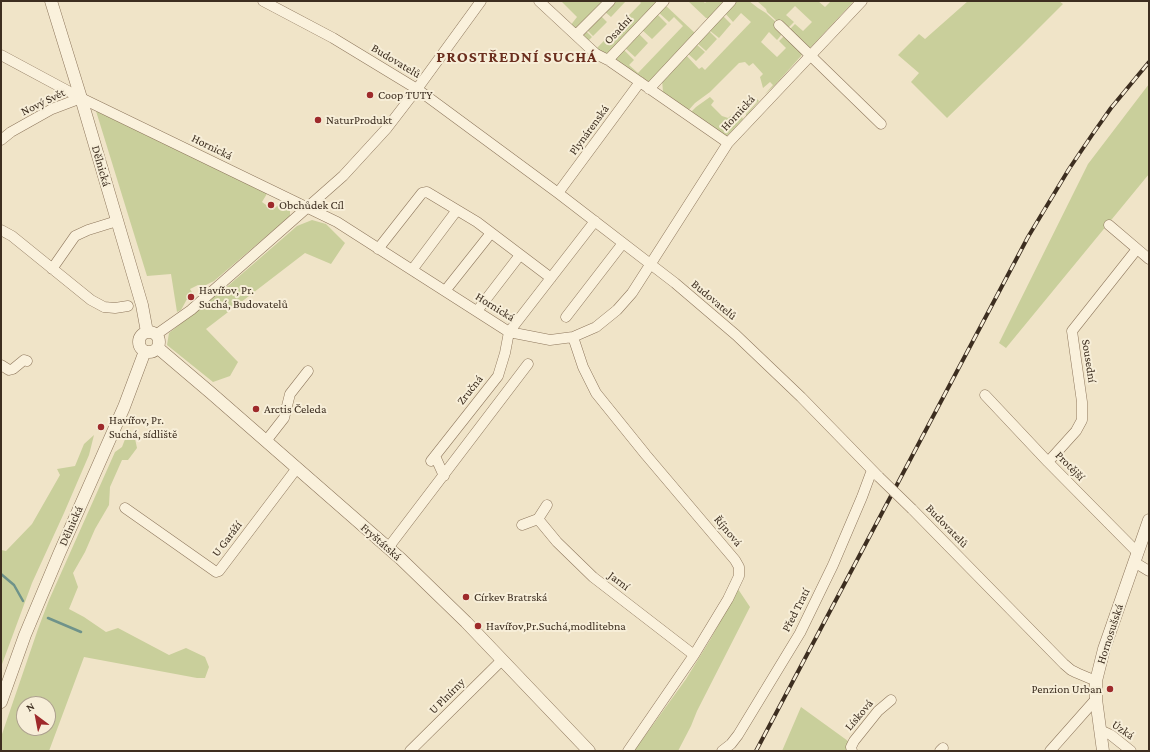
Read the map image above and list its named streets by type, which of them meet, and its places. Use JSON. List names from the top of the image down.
{
  "streets": {
    "street": [
      "Osadní",
      "Budovatelů",
      "Nový Svět",
      "Hornická",
      "Plynárenská",
      "Dělnická",
      "Sousední",
      "Zručná",
      "Protější",
      "Říjnová",
      "U Garáží",
      "Fryštátská",
      "Jarní",
      "Před Tratí",
      "Hornosušská",
      "U Plnírny",
      "Lísková",
      "Úzká"
    ]
  },
  "crossings": [
    ["Budovatelů", "Hornická"],
    ["Budovatelů", "Plynárenská"],
    ["Budovatelů", "Před Tratí"],
    ["Budovatelů", "Hornosušská"],
    ["Nový Svět", "Hornická"],
    ["Nový Svět", "Dělnická"],
    ["Hornická", "Dělnická"],
    ["Hornická", "Zručná"],
    ["Hornická", "Říjnová"],
    ["Dělnická", "Fryštátská"],
    ["Sousední", "Protější"],
    ["Protější", "Hornosušská"],
    ["Říjnová", "Jarní"],
    ["U Garáží", "Fryštátská"],
    ["Fryštátská", "U Plnírny"],
    ["Hornosušská", "Úzká"]
  ],
  "districts": ["PROSTŘEDNÍ SUCHÁ"],
  "places": [
    "Coop TUTY",
    "NaturProdukt",
    "Obchůdek Cíl",
    "Havířov, Pr. Suchá, Budovatelů",
    "Arctis Čeleda",
    "Havířov, Pr. Suchá, sídliště",
    "Církev Bratrská",
    "Havířov,Pr.Suchá,modlitebna",
    "Penzion Urban"
  ],
  "north": "top left"
}
